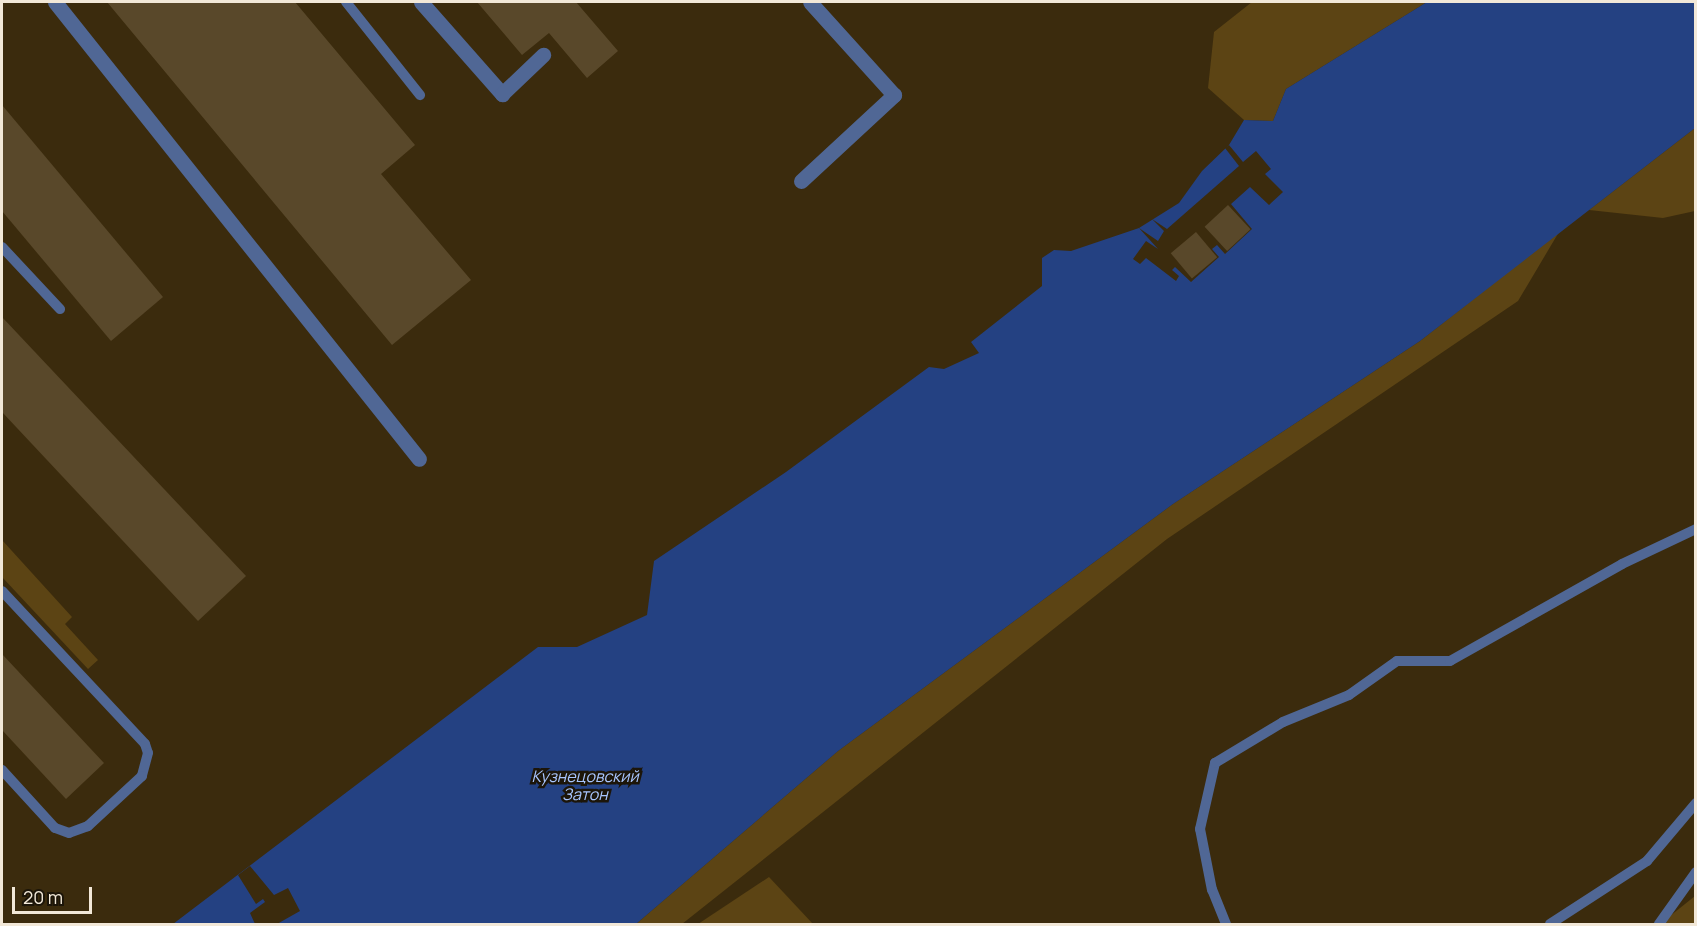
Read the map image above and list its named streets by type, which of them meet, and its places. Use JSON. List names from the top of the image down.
{
  "water": ["Кузнецовский Затон"],
  "scale_bar": "20 m"
}
